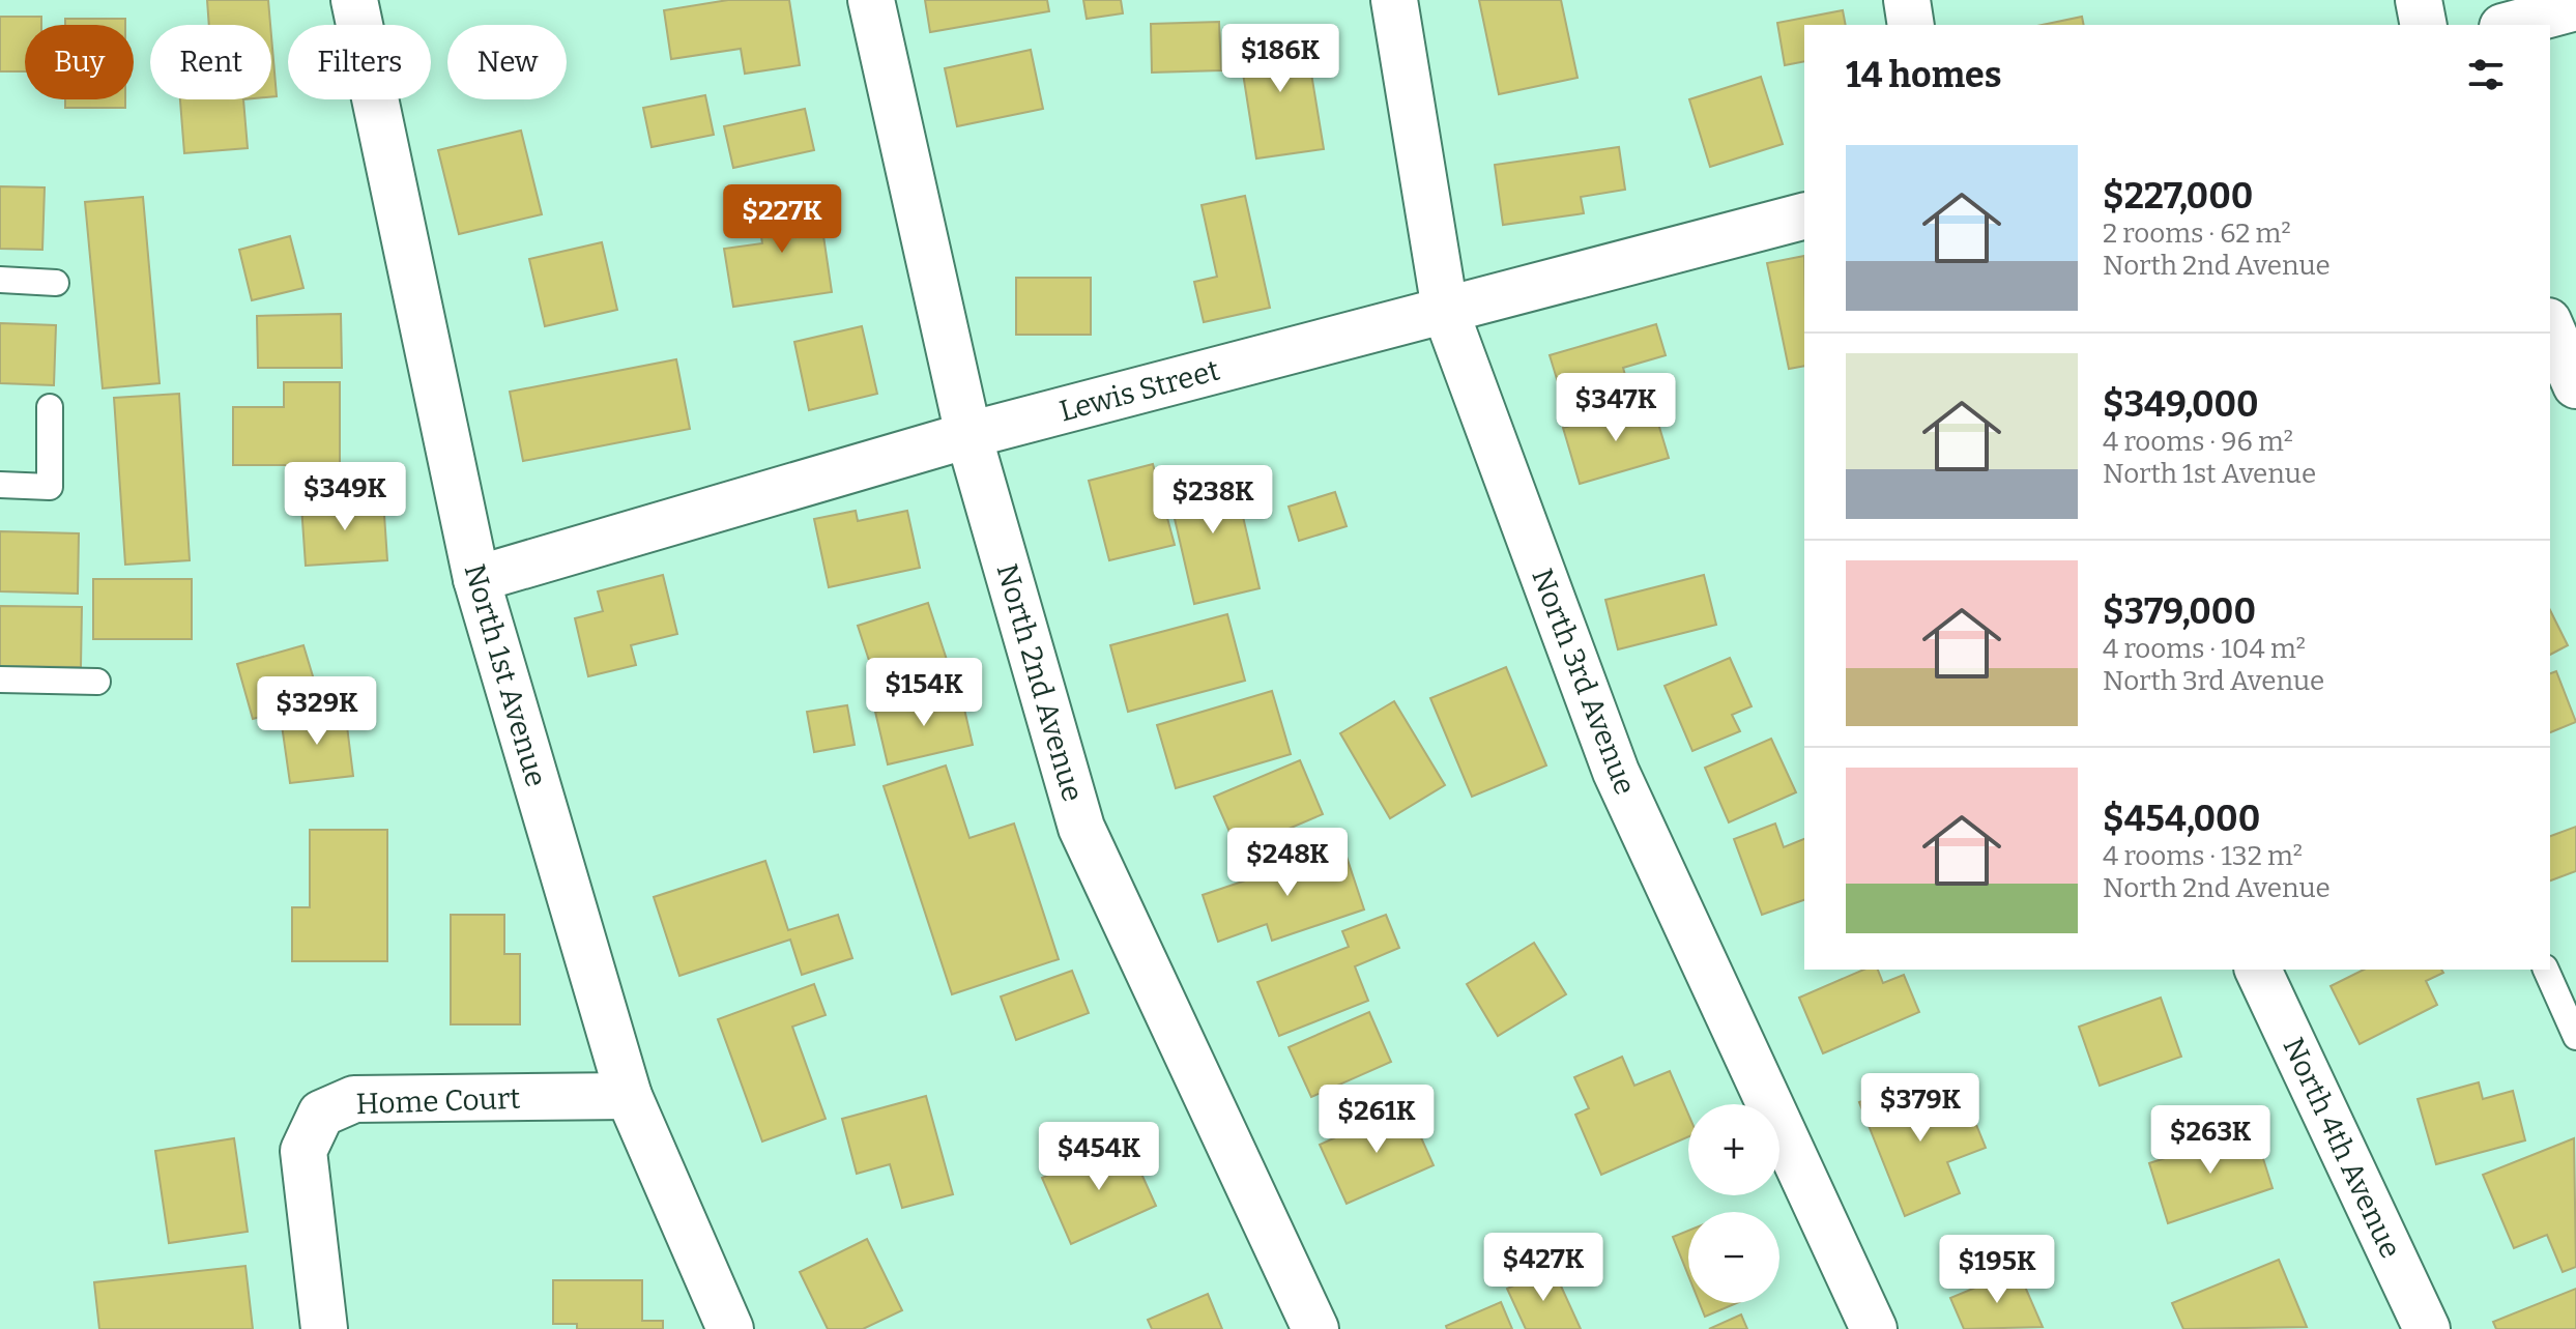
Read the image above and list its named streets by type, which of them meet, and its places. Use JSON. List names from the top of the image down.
{
  "streets": {
    "street": [
      "Lewis Street",
      "North 1st Avenue",
      "North 3rd Avenue",
      "North 2nd Avenue",
      "Home Court",
      "North 4th Avenue"
    ]
  },
  "crossings": [
    ["Lewis Street", "North 1st Avenue"],
    ["Lewis Street", "North 3rd Avenue"],
    ["Lewis Street", "North 2nd Avenue"],
    ["North 1st Avenue", "Home Court"]
  ],
  "page": {
    "price": [
      "$186K",
      "$227K",
      "$347K",
      "$349K",
      "$238K",
      "$154K",
      "$329K",
      "$248K",
      "$379K",
      "$261K",
      "$263K",
      "$454K",
      "$427K",
      "$195K"
    ],
    "chip": [
      "Buy",
      "Rent",
      "Filters",
      "New"
    ],
    "heading": "14 homes",
    "list": [
      {
        "name": "$227,000",
        "note": "2 rooms · 62 m² · North 2nd Avenue"
      },
      {
        "name": "$349,000",
        "note": "4 rooms · 96 m² · North 1st Avenue"
      },
      {
        "name": "$379,000",
        "note": "4 rooms · 104 m² · North 3rd Avenue"
      },
      {
        "name": "$454,000",
        "note": "4 rooms · 132 m² · North 2nd Avenue"
      }
    ],
    "map_buttons": ["+", "−"]
  }
}
